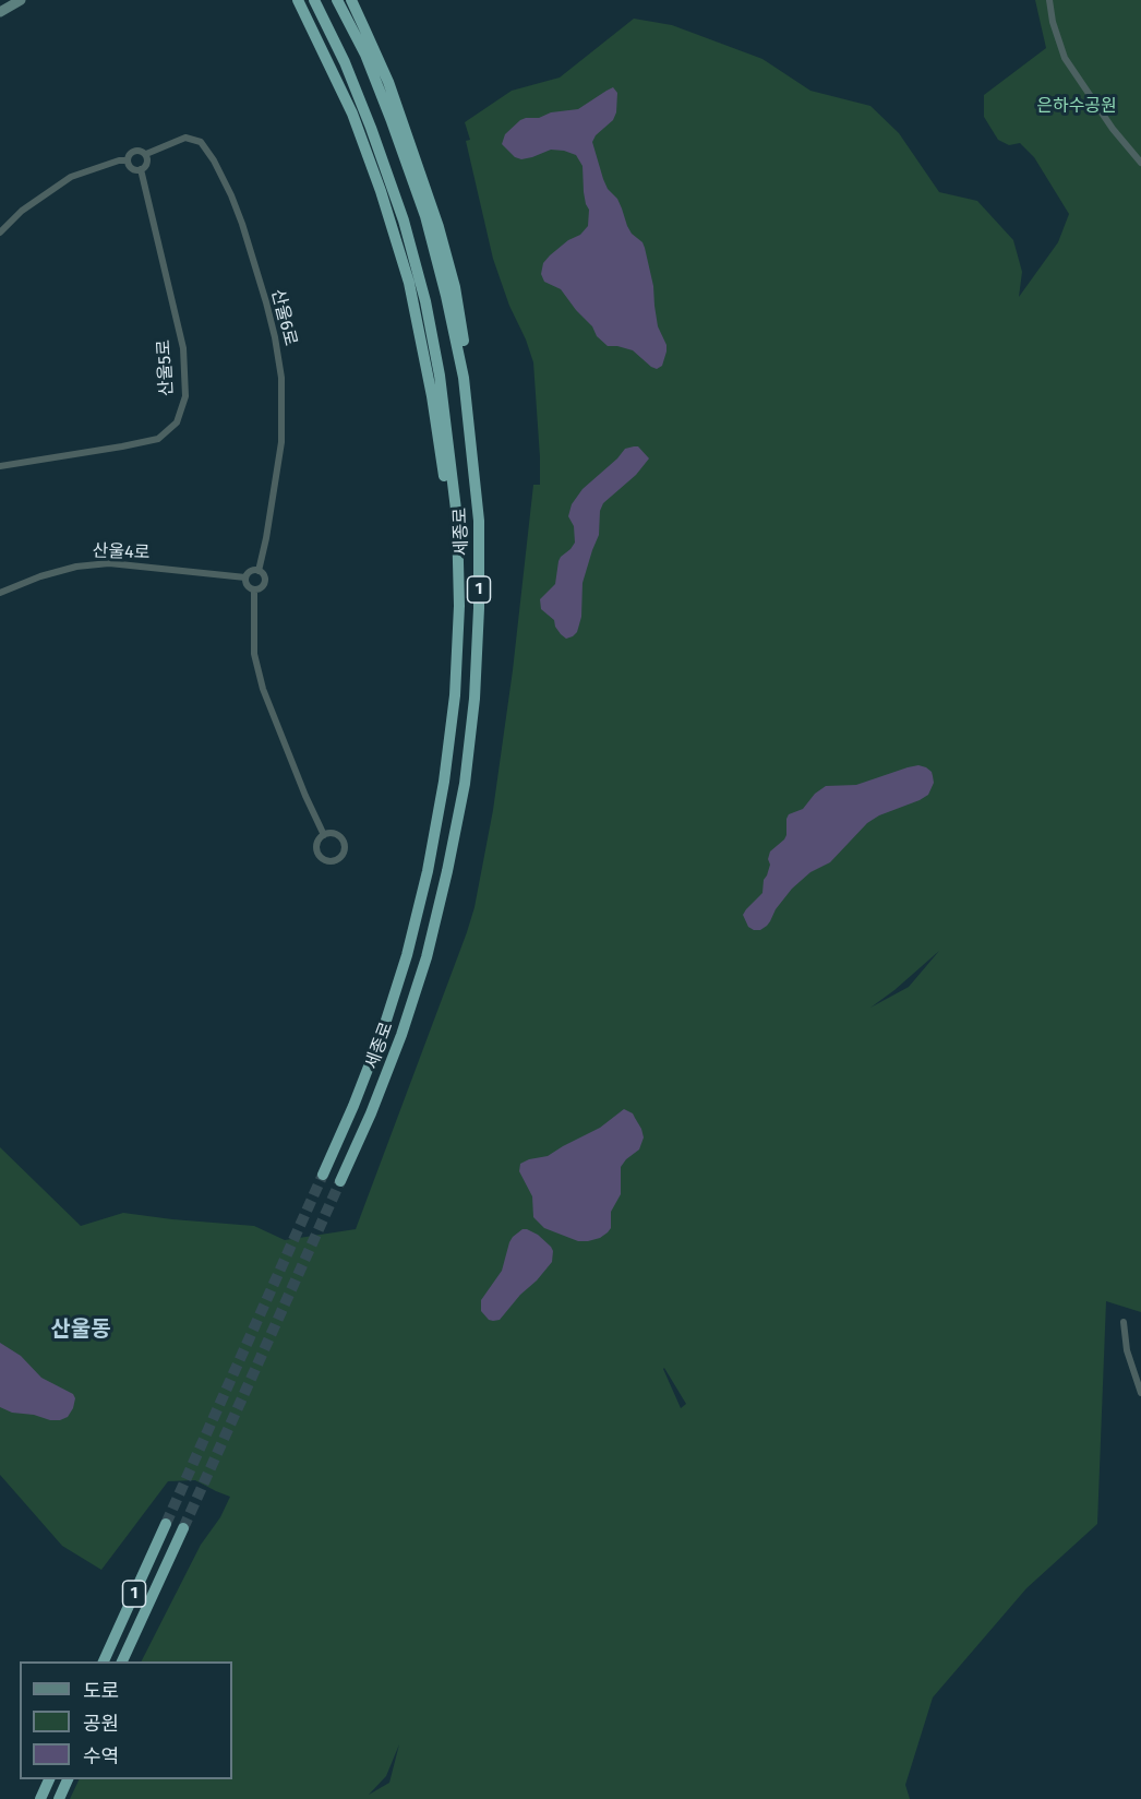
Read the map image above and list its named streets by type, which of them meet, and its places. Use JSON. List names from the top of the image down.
{
  "streets": {
    "highway": ["세종로", "1"],
    "street": ["산울6로", "산울5로", "산울4로"]
  },
  "crossings": [
    ["산울6로", "산울5로"],
    ["산울6로", "산울4로"]
  ],
  "districts": ["산울동"],
  "parks": ["은하수공원"],
  "legend": ["도로", "공원", "수역"]
}
